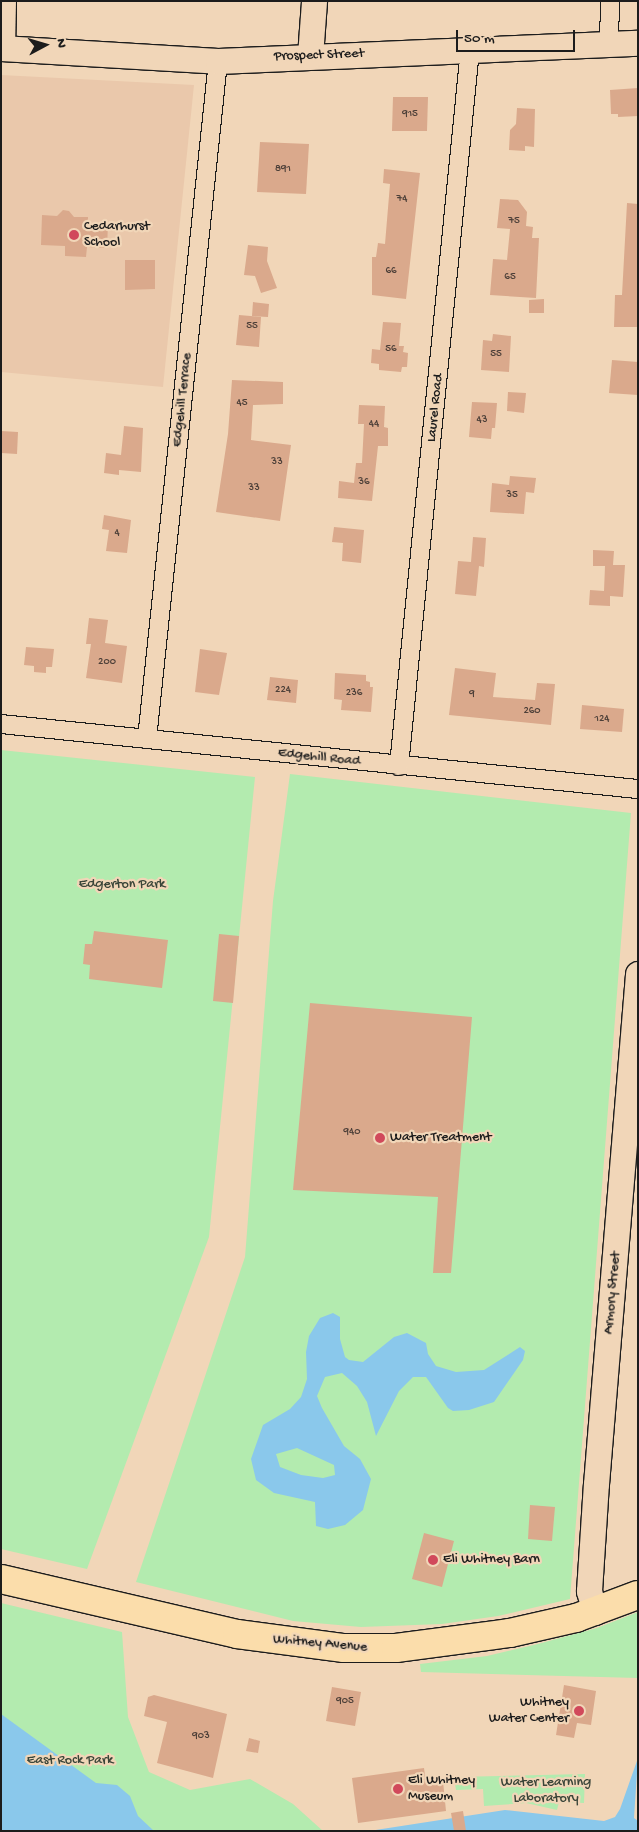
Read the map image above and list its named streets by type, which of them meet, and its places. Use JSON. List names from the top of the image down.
{
  "streets": {
    "main road": ["Prospect Street", "Armory Street", "Whitney Avenue"],
    "street": ["Edgehill Terrace", "Laurel Road", "Edgehill Road"]
  },
  "crossings": [
    ["Prospect Street", "Edgehill Terrace"],
    ["Prospect Street", "Laurel Road"],
    ["Edgehill Terrace", "Edgehill Road"],
    ["Laurel Road", "Edgehill Road"],
    ["Armory Street", "Whitney Avenue"]
  ],
  "parks": ["Edgerton Park", "East Rock Park", "Water Learning Laboratory"],
  "places": [
    "Cedarhurst School",
    "Water Treatment",
    "Eli Whitney Barn",
    "Whitney Water Center",
    "Eli Whitney Museum"
  ],
  "house_numbers": [
    "915",
    "891",
    "74",
    "75",
    "66",
    "65",
    "55",
    "56",
    "55",
    "45",
    "43",
    "44",
    "33",
    "36",
    "33",
    "35",
    "4",
    "200",
    "224",
    "236",
    "9",
    "260",
    "124",
    "940",
    "905",
    "903"
  ],
  "scale_bar": "50 m",
  "north": "right"
}
